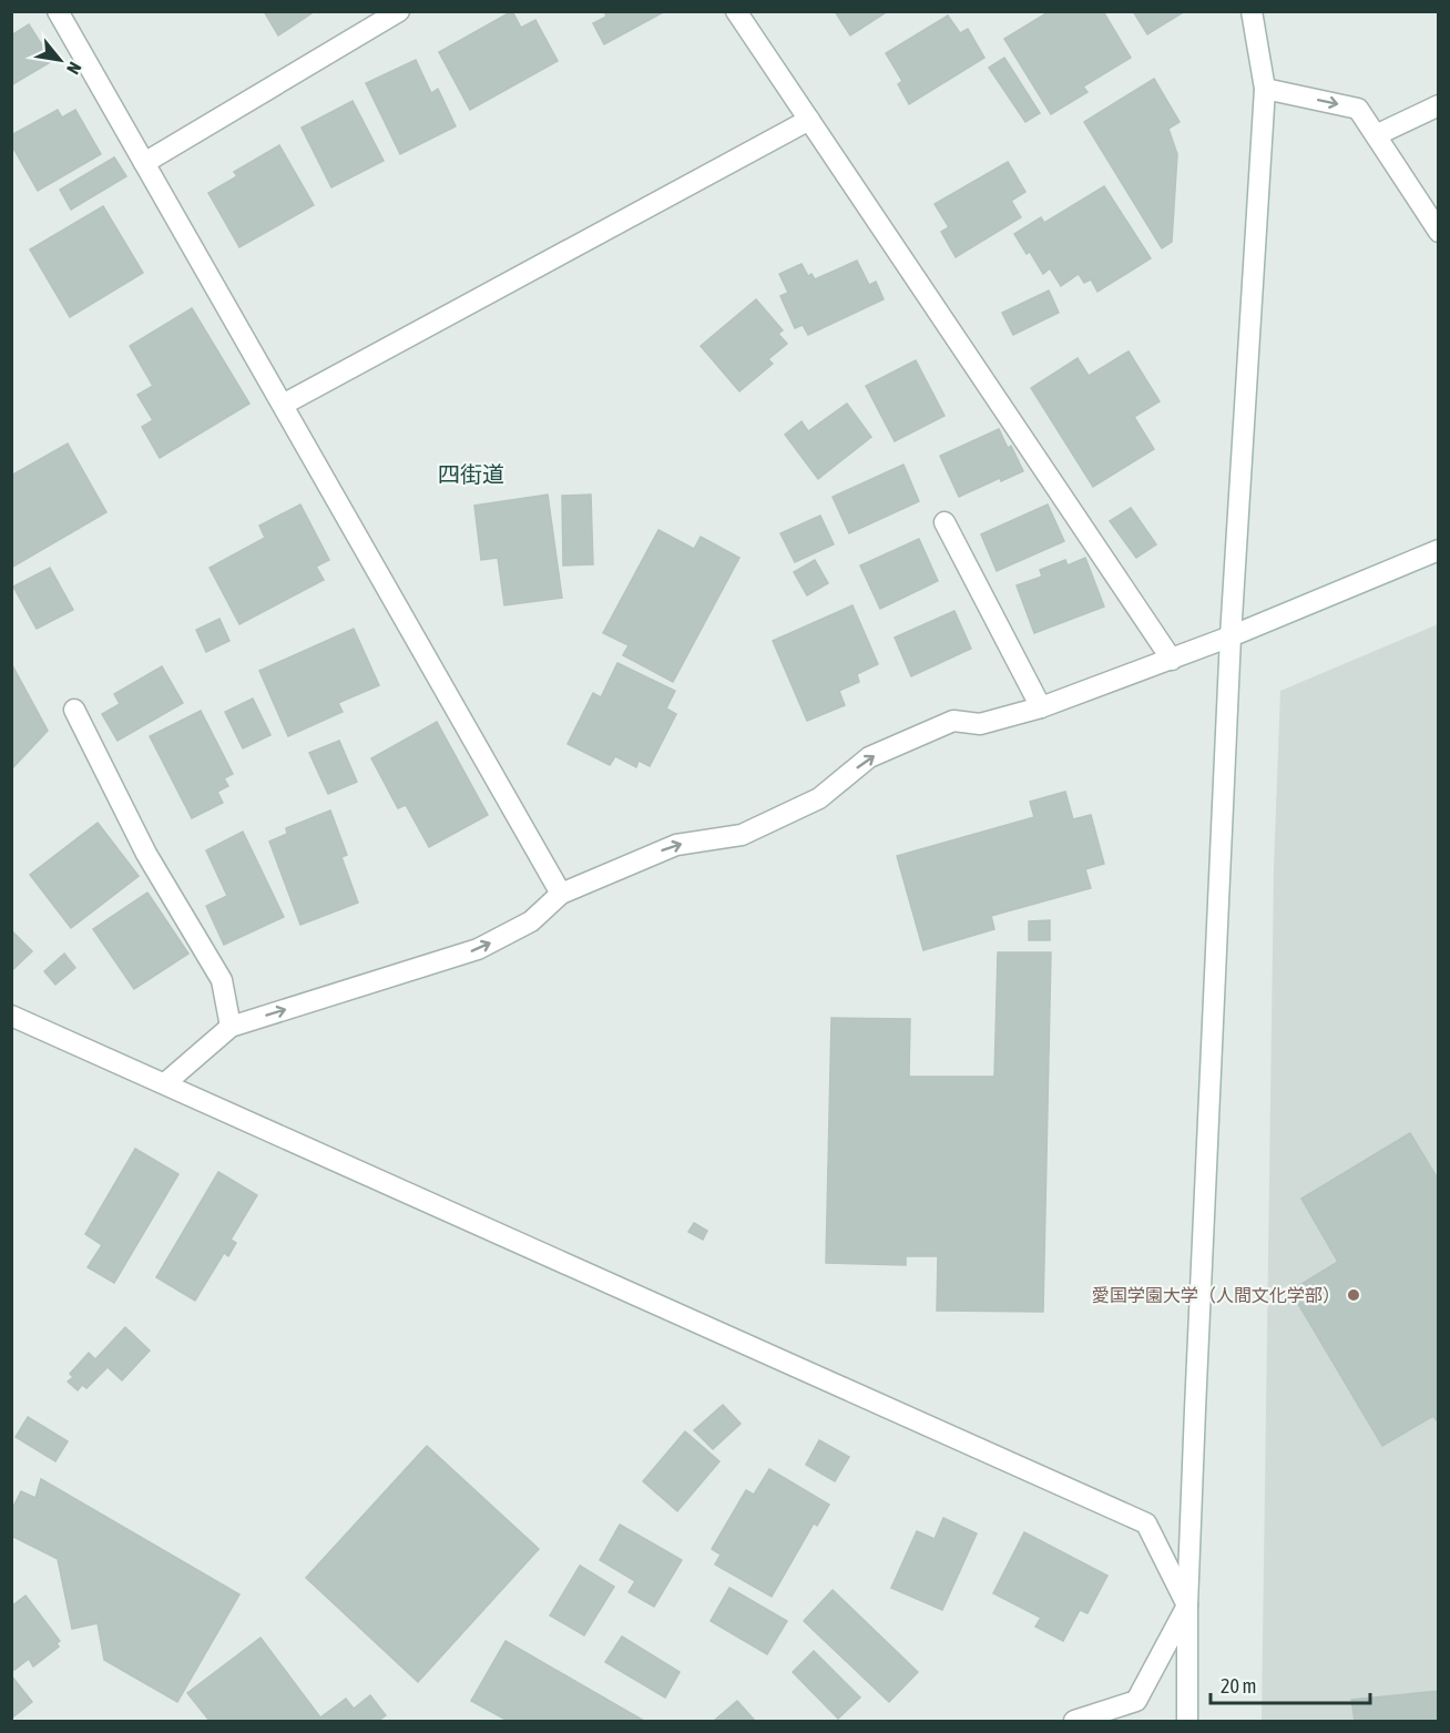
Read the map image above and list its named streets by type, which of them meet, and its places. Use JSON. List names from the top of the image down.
{
  "districts": ["四街道"],
  "places": ["愛国学園大学（人間文化学部）"],
  "scale_bar": "20 m",
  "north": "bottom right"
}
